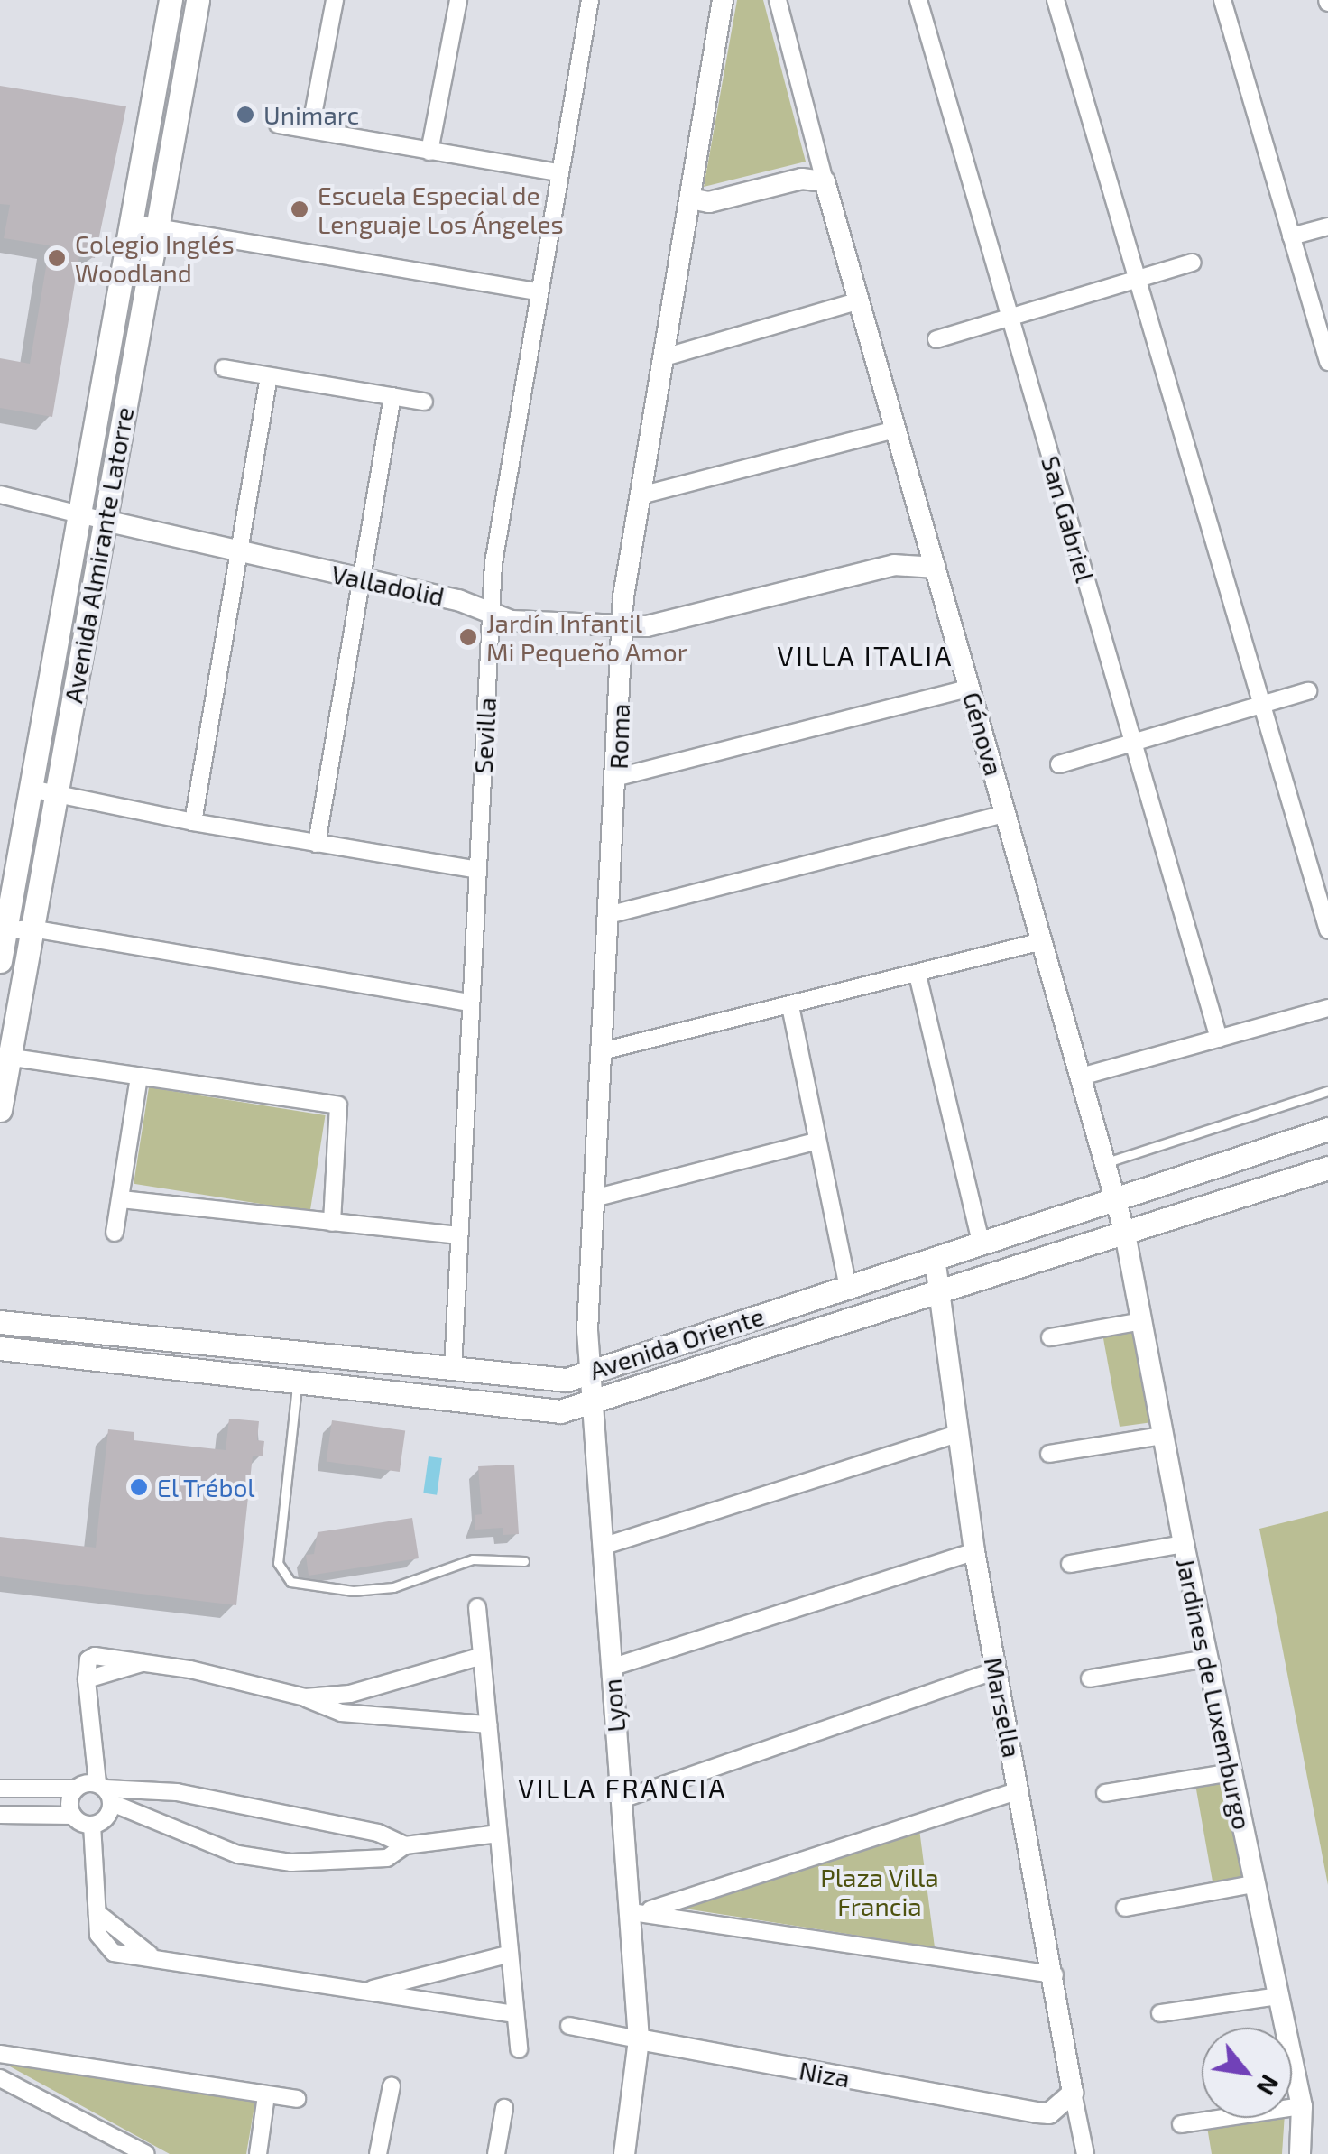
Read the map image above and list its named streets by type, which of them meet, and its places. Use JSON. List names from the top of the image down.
{
  "streets": {
    "main road": ["Avenida Almirante Latorre", "Avenida Oriente"],
    "street": [
      "San Gabriel",
      "Valladolid",
      "Génova",
      "Sevilla",
      "Roma",
      "Jardines de Luxemburgo",
      "Lyon",
      "Marsella",
      "Niza"
    ]
  },
  "crossings": [
    ["Avenida Almirante Latorre", "Valladolid"],
    ["Valladolid", "Génova"],
    ["Valladolid", "Sevilla"],
    ["Valladolid", "Roma"],
    ["Génova", "Avenida Oriente"],
    ["Génova", "Jardines de Luxemburgo"],
    ["Sevilla", "Avenida Oriente"],
    ["Roma", "Avenida Oriente"],
    ["Roma", "Lyon"],
    ["Avenida Oriente", "Jardines de Luxemburgo"],
    ["Avenida Oriente", "Lyon"],
    ["Avenida Oriente", "Marsella"],
    ["Lyon", "Niza"],
    ["Marsella", "Niza"]
  ],
  "districts": ["VILLA ITALIA", "VILLA FRANCIA"],
  "parks": ["Plaza Villa Francia"],
  "places": [
    "Unimarc",
    "Escuela Especial de Lenguaje Los Ángeles",
    "Colegio Inglés Woodland",
    "Jardín Infantil Mi Pequeño Amor",
    "El Trébol"
  ],
  "north": "bottom right"
}
